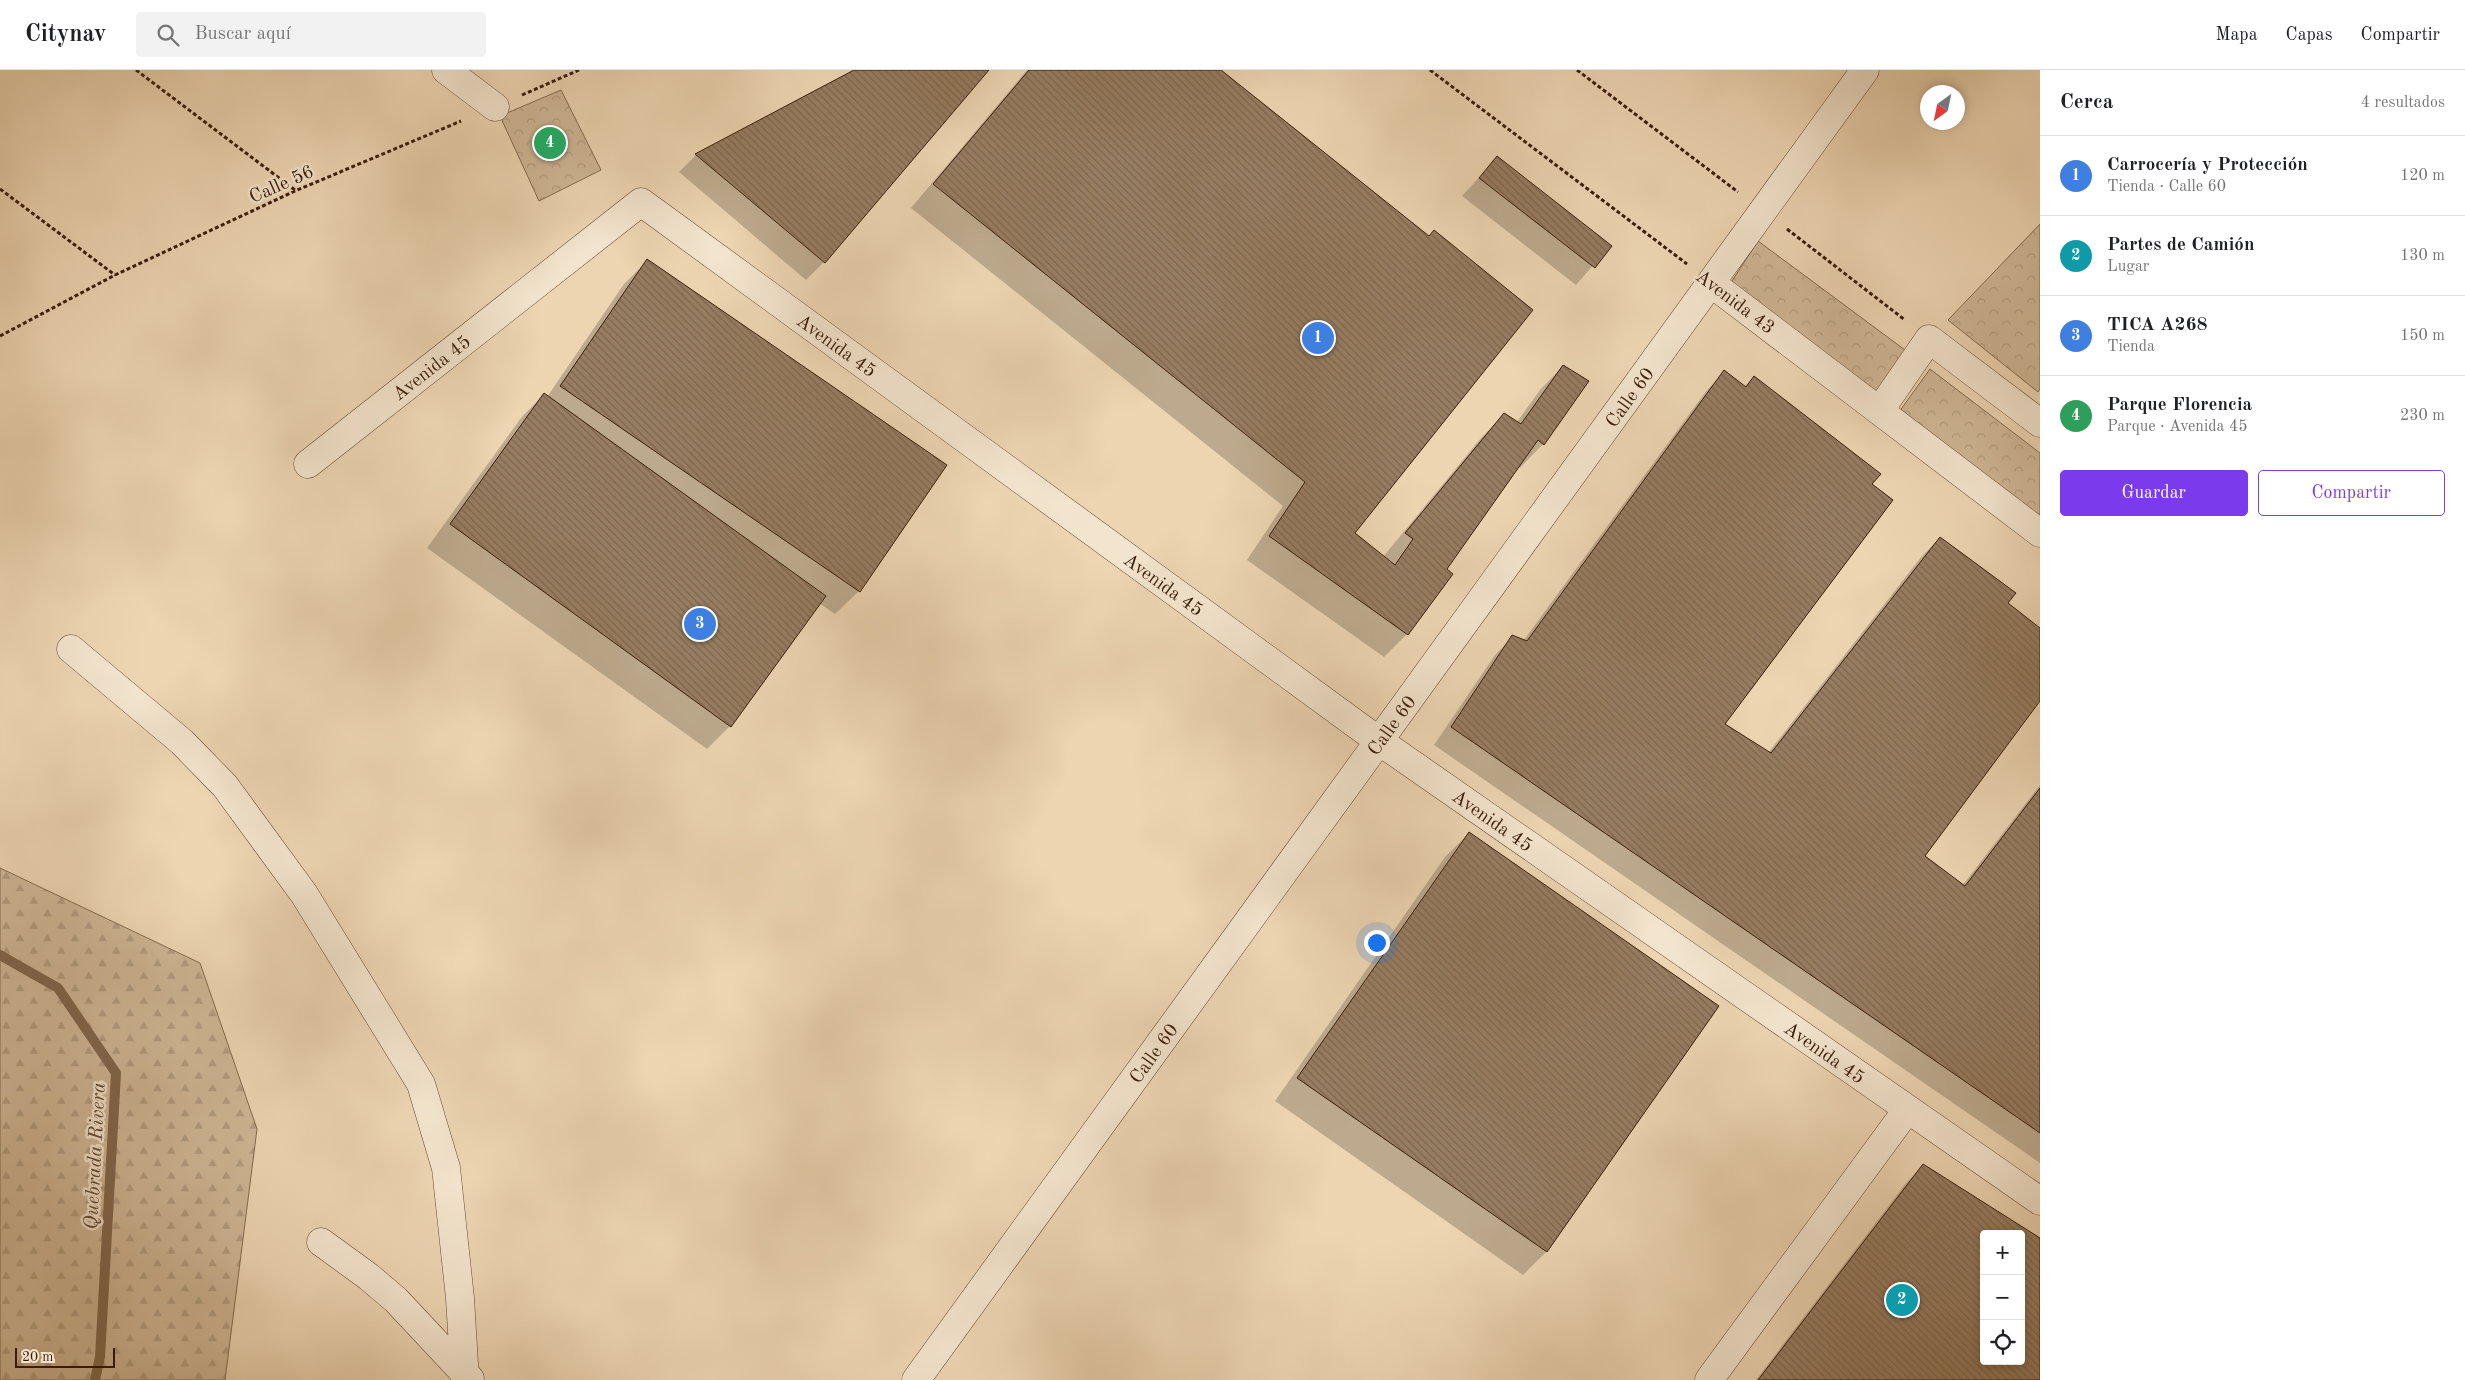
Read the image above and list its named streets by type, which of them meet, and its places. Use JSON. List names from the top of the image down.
{
  "streets": {
    "street": ["Avenida 43", "Avenida 45", "Calle 60"],
    "path": ["Calle 56"]
  },
  "crossings": [
    ["Avenida 43", "Calle 60"],
    ["Avenida 45", "Calle 60"]
  ],
  "water": ["Quebrada Rivera"],
  "scale_bar": "20 m",
  "north": "bottom left",
  "page": {
    "header": "Citynav",
    "search": "Buscar aquí",
    "nav": ["Mapa", "Capas", "Compartir"],
    "heading": ["Cerca", "4 resultados"],
    "pins": [
      "4",
      "1",
      "3",
      "2"
    ],
    "list": [
      {
        "mark": "1",
        "name": "Carrocería y Protección",
        "note": "Tienda · Calle 60",
        "value": "120 m"
      },
      {
        "mark": "2",
        "name": "Partes de Camión",
        "note": "Lugar",
        "value": "130 m"
      },
      {
        "mark": "3",
        "name": "TICA A268",
        "note": "Tienda",
        "value": "150 m"
      },
      {
        "mark": "4",
        "name": "Parque Florencia",
        "note": "Parque · Avenida 45",
        "value": "230 m"
      }
    ],
    "buttons": ["Guardar", "Compartir"],
    "map_buttons": ["+", "−"],
    "scale": "20 m"
  }
}
